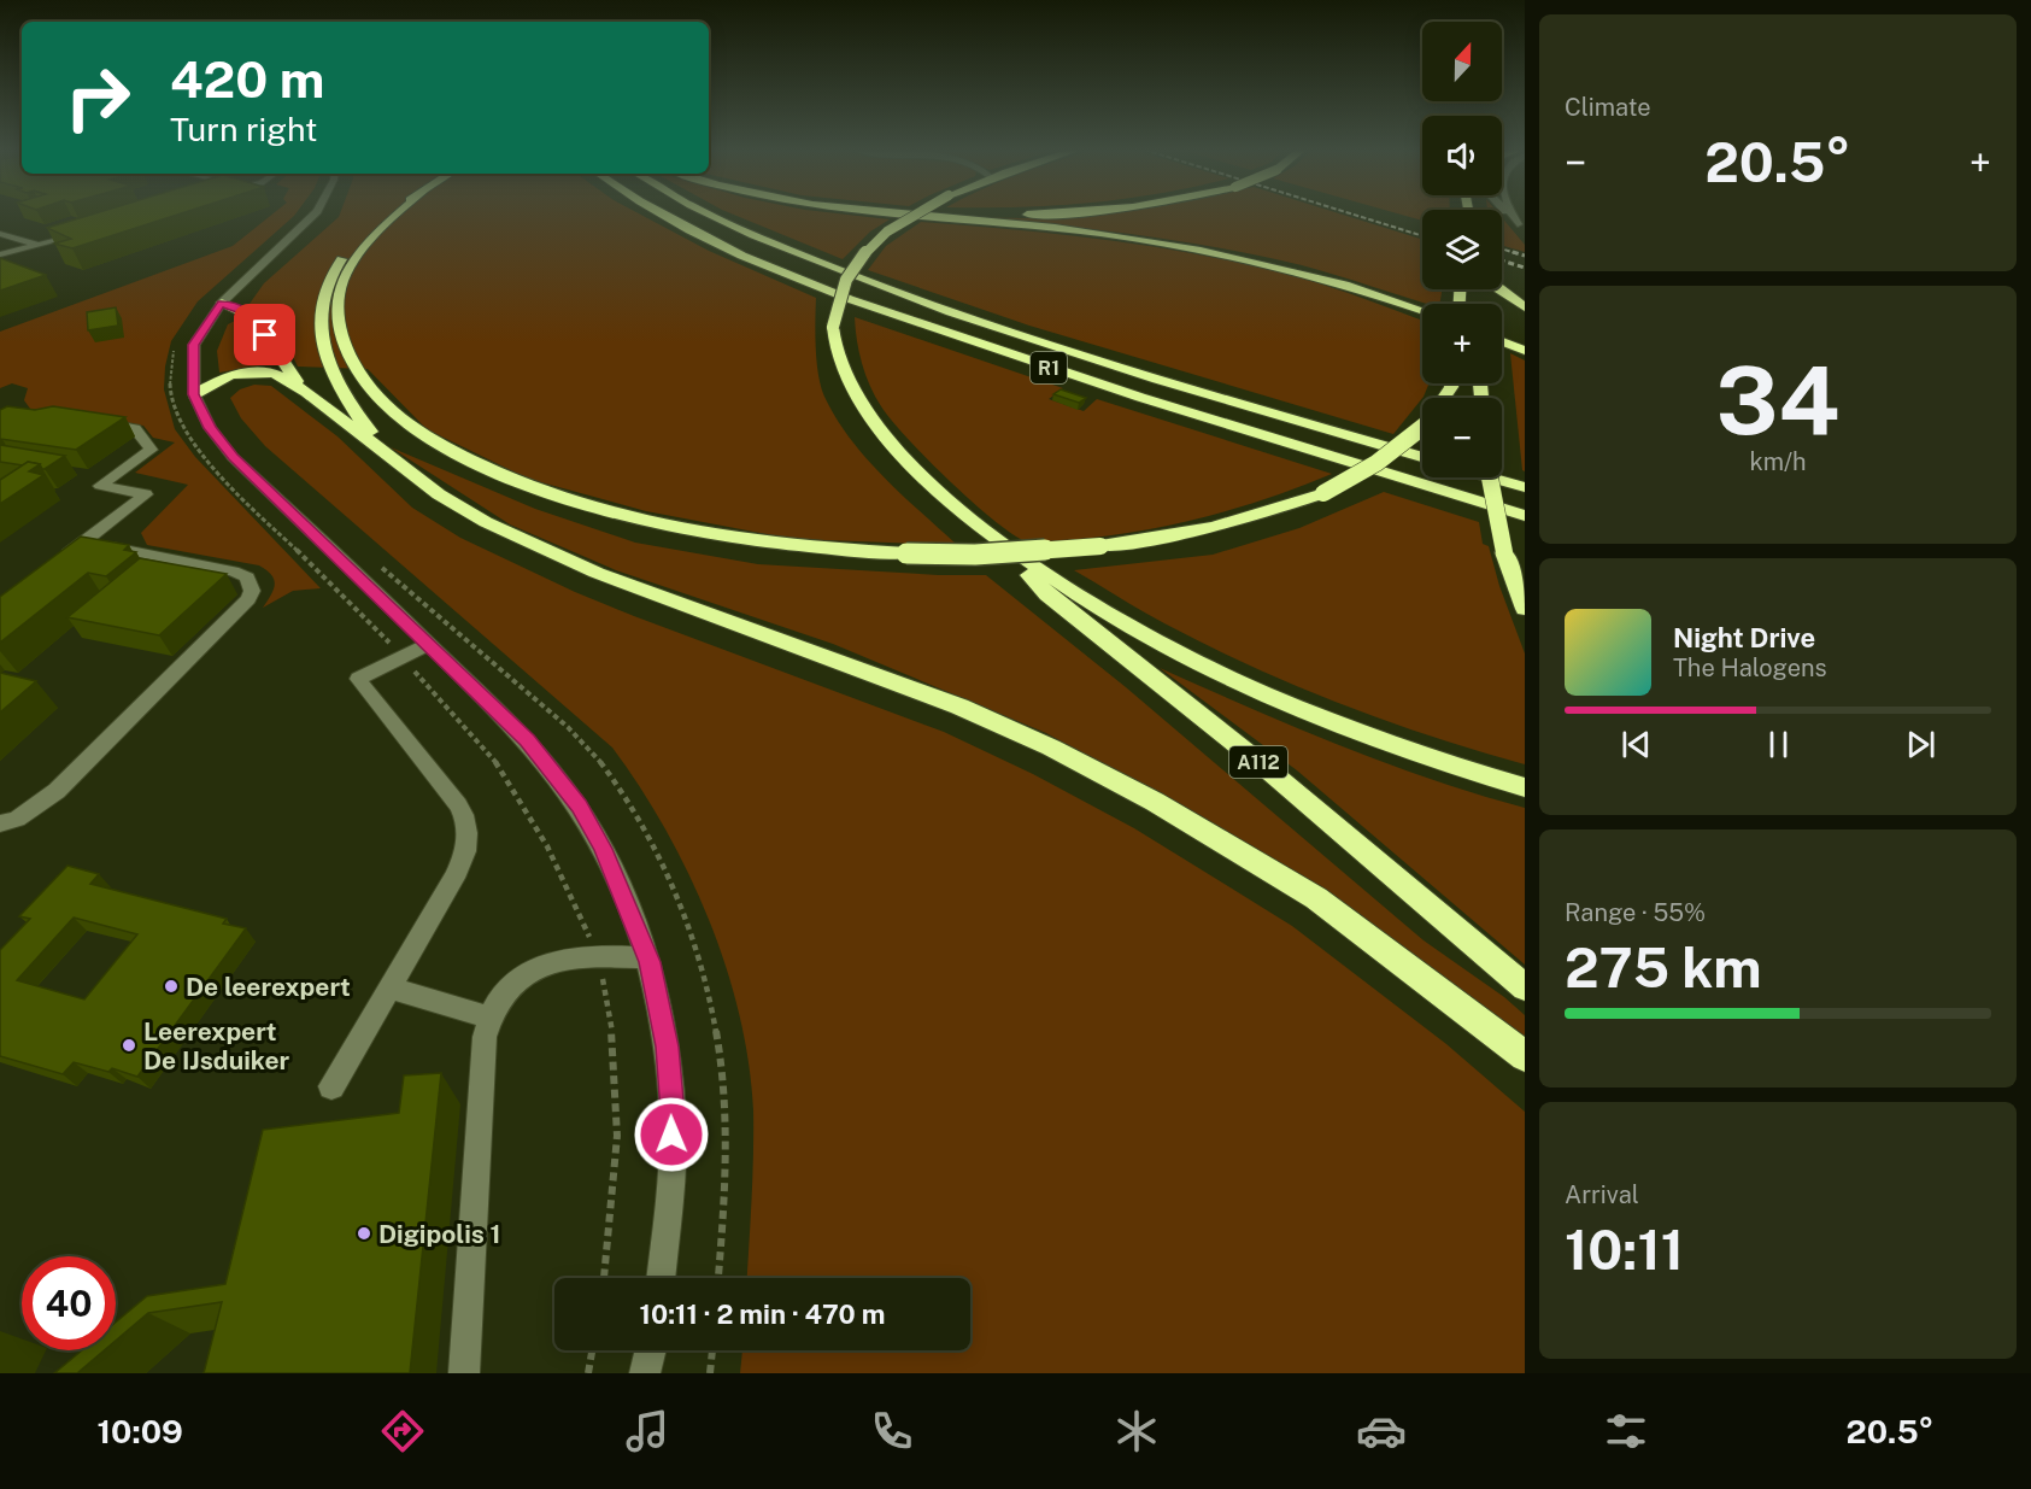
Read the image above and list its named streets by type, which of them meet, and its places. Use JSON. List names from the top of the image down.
{
  "streets": {
    "highway": ["R1", "A112"]
  },
  "places": ["De leerexpert", "Leerexpert De IJsduiker", "Digipolis 1"],
  "north": "top",
  "page": {
    "tile": [
      "Climate",
      ["34", "km/h"],
      ["Range · 55%", "275 km"],
      ["Arrival", "10:11"]
    ],
    "map_buttons": ["+", "−"],
    "turn": ["420 m", "Turn right"],
    "heat": ["−", "20.5°", "+"],
    "song": ["Night Drive", "The Halogens"],
    "limit": "40",
    "trip": "10:11 · 2 min · 470 m",
    "tabs": ["10:09", "20.5°"]
  }
}
